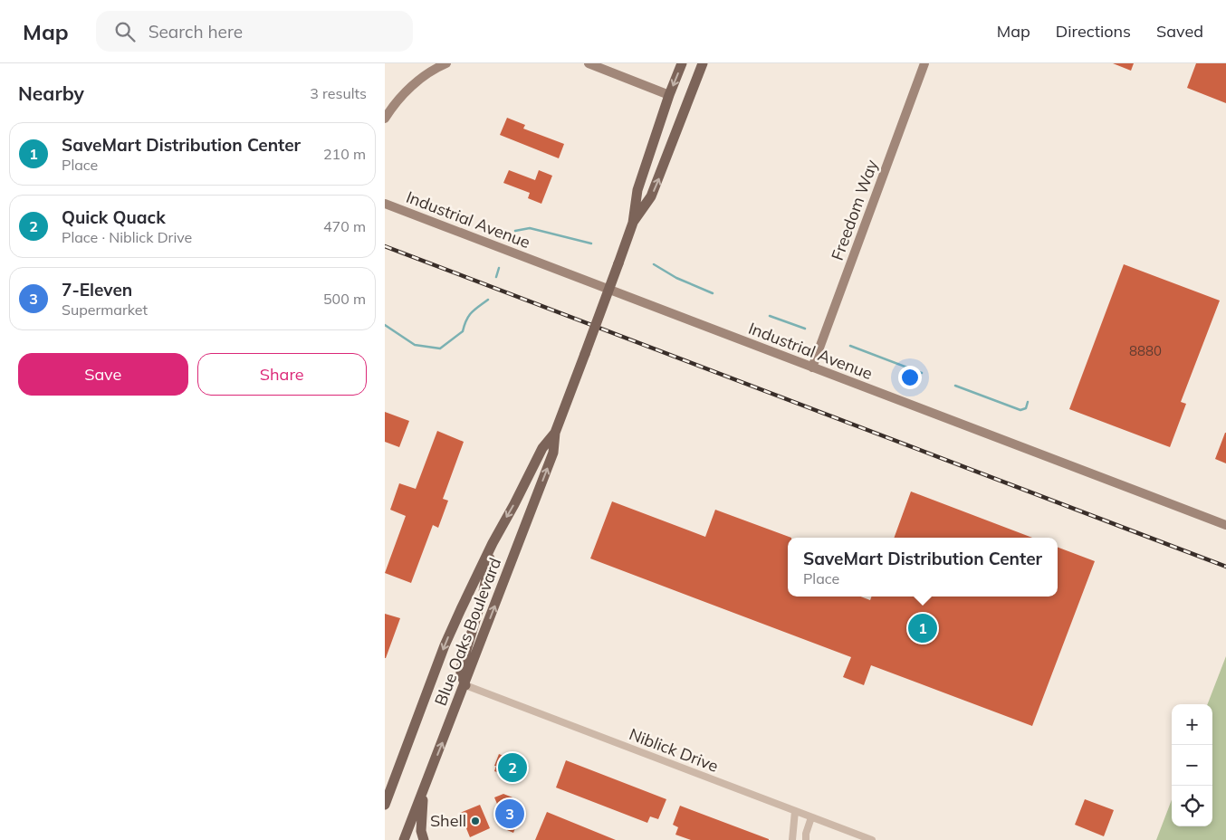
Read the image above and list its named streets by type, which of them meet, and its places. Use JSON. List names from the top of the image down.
{
  "streets": {
    "main road": ["Blue Oaks Boulevard"],
    "street": ["Freedom Way", "Industrial Avenue", "Niblick Drive"]
  },
  "crossings": [
    ["Freedom Way", "Industrial Avenue"],
    ["Blue Oaks Boulevard", "Niblick Drive"]
  ],
  "places": ["Shell"],
  "house_numbers": ["8880"],
  "page": {
    "header": "Map",
    "search": "Search here",
    "nav": ["Map", "Directions", "Saved"],
    "heading": ["Nearby", "3 results"],
    "list": [
      {
        "mark": "1",
        "name": "SaveMart Distribution Center",
        "note": "Place",
        "value": "210 m"
      },
      {
        "mark": "2",
        "name": "Quick Quack",
        "note": "Place · Niblick Drive",
        "value": "470 m"
      },
      {
        "mark": "3",
        "name": "7-Eleven",
        "note": "Supermarket",
        "value": "500 m"
      }
    ],
    "buttons": ["Save", "Share"],
    "popup": ["SaveMart Distribution Center", "Place"],
    "pins": ["1", "2", "3"],
    "map_buttons": ["+", "−"]
  }
}
